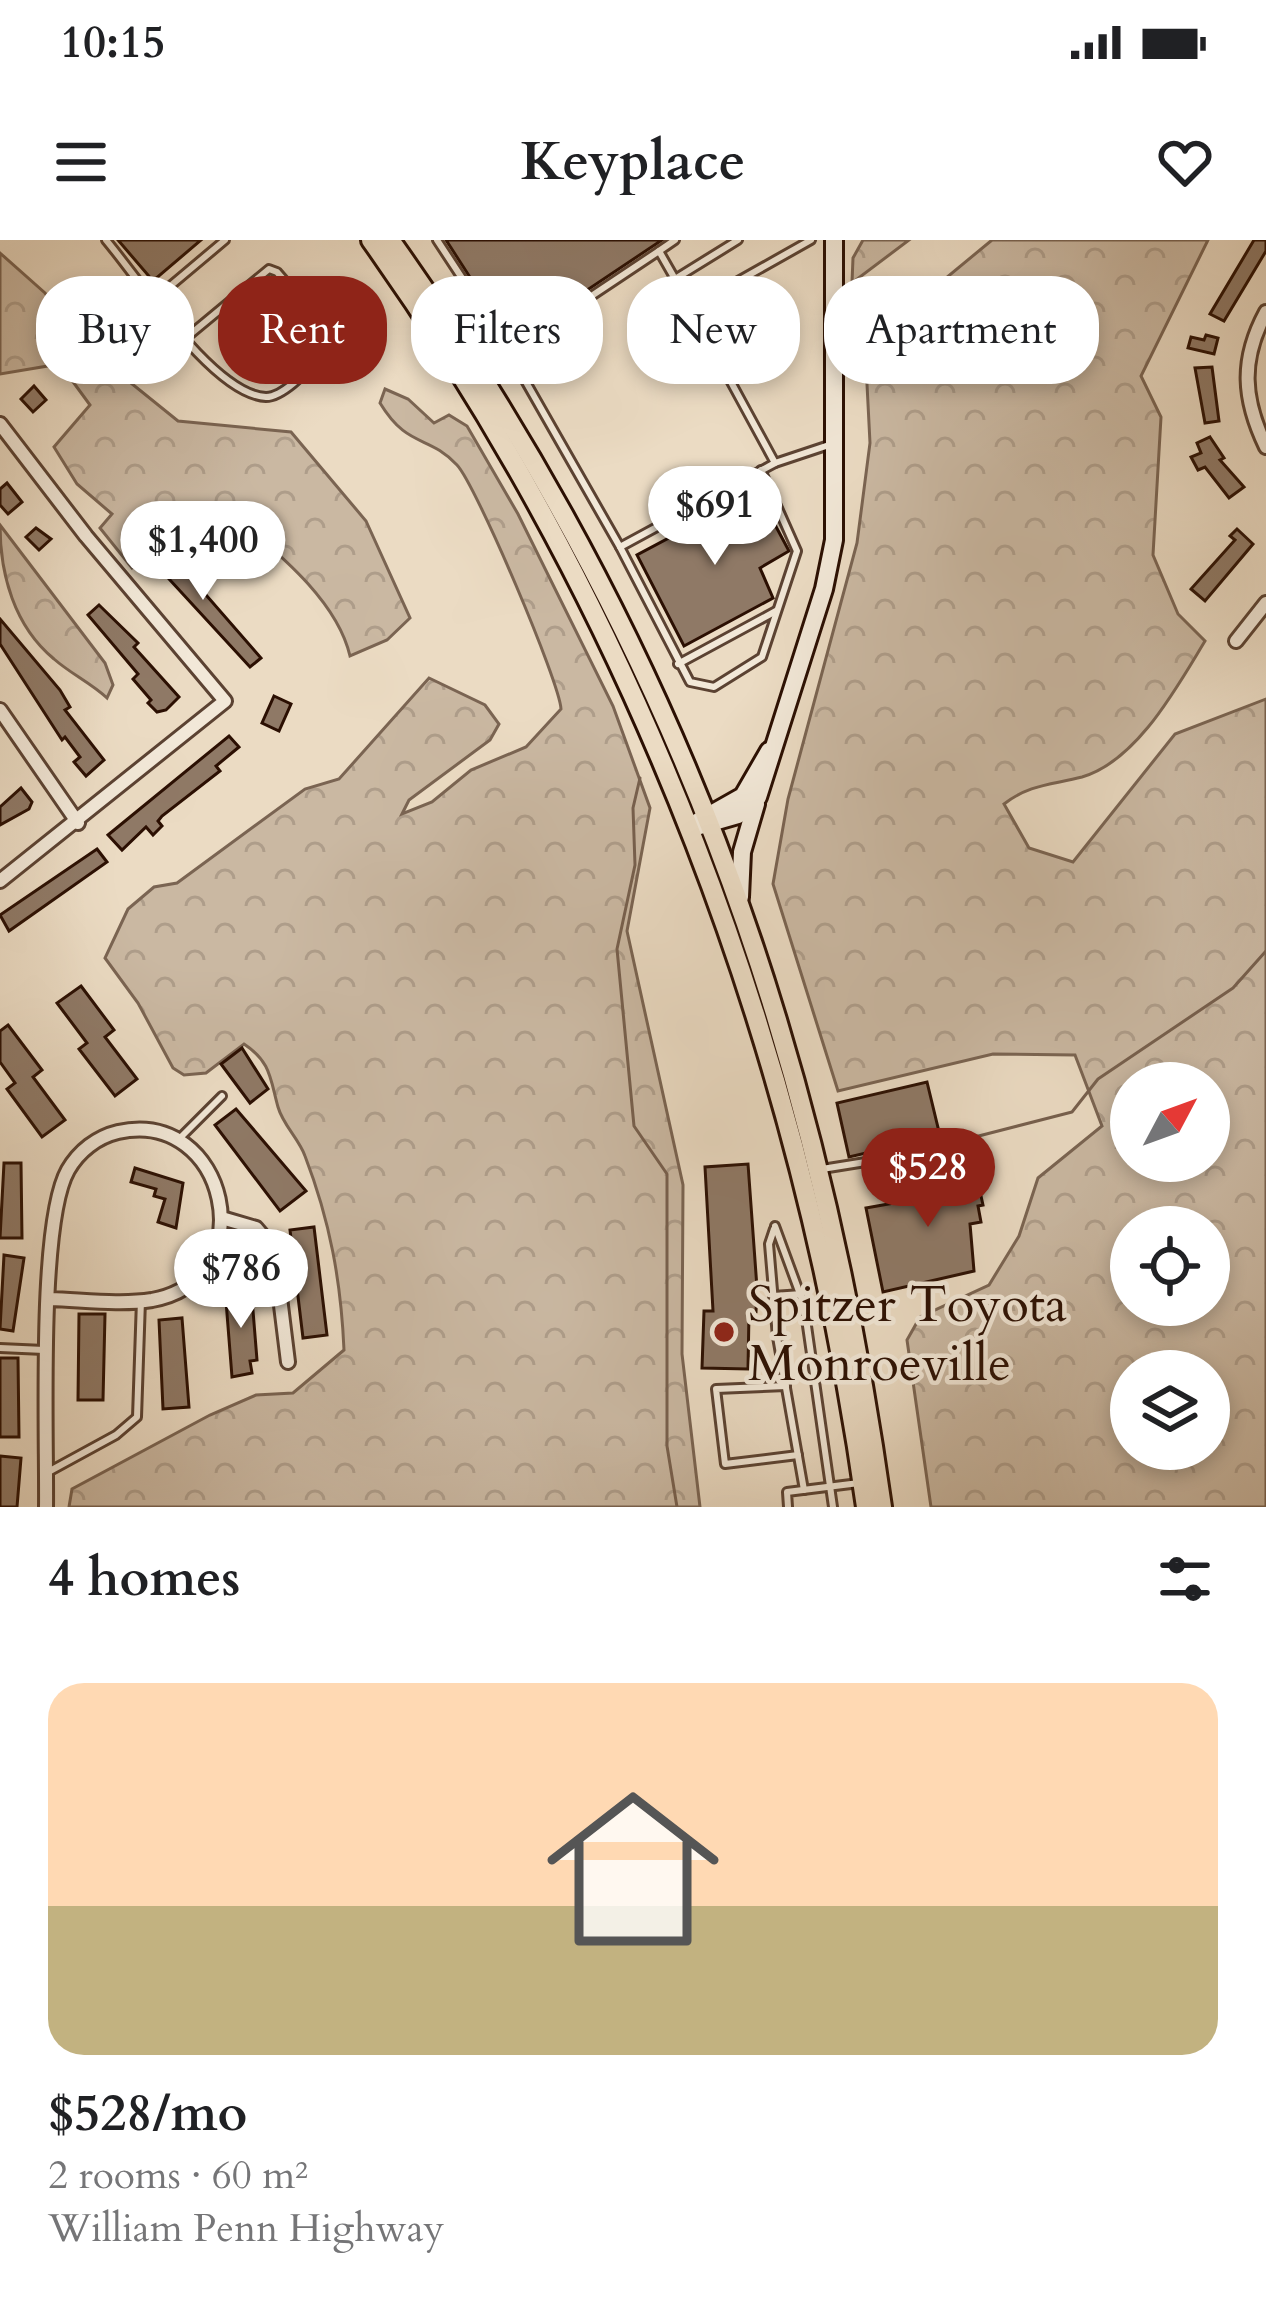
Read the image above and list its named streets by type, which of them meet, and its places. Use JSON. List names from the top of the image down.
{
  "places": ["Spitzer Toyota Monroeville"],
  "north": "top right",
  "page": {
    "status": "10:15",
    "header": "Keyplace",
    "chip": [
      "Buy",
      "Rent",
      "Filters",
      "New",
      "Apartment"
    ],
    "price": [
      "$691",
      "$1,400",
      "$528",
      "$786"
    ],
    "heading": "4 homes",
    "list": [
      {
        "name": "$528/mo",
        "note": "2 rooms · 60 m² · William Penn Highway"
      }
    ]
  }
}
